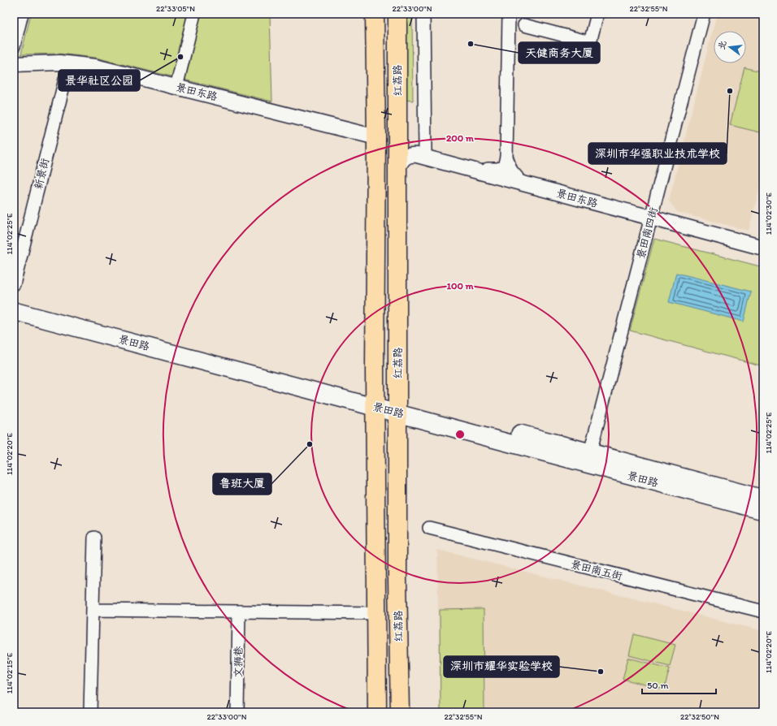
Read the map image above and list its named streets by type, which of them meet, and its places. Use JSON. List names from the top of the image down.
{
  "streets": {
    "main road": ["红荔路", "景田路"],
    "street": [
      "景田东路",
      "新景街",
      "景田南四街",
      "景田南五街",
      "文狮巷"
    ]
  },
  "crossings": [
    ["红荔路", "景田东路"],
    ["红荔路", "景田路"],
    ["景田东路", "新景街"],
    ["景田东路", "景田南四街"],
    ["景田南四街", "景田路"]
  ],
  "places": [
    "天健商务大厦",
    "景华社区公园",
    "深圳市华强职业技术学校",
    "鲁班大厦",
    "深圳市耀华实验学校"
  ],
  "scale_bar": "50 m",
  "north": "left",
  "coordinates": [
    "22°33'05\"N",
    "22°33'00\"N",
    "22°32'55\"N",
    "114°02'30\"E",
    "114°02'25\"E",
    "114°02'20\"E",
    "114°02'15\"E",
    "22°32'50\"N"
  ],
  "rings": ["200 m", "100 m"]
}
